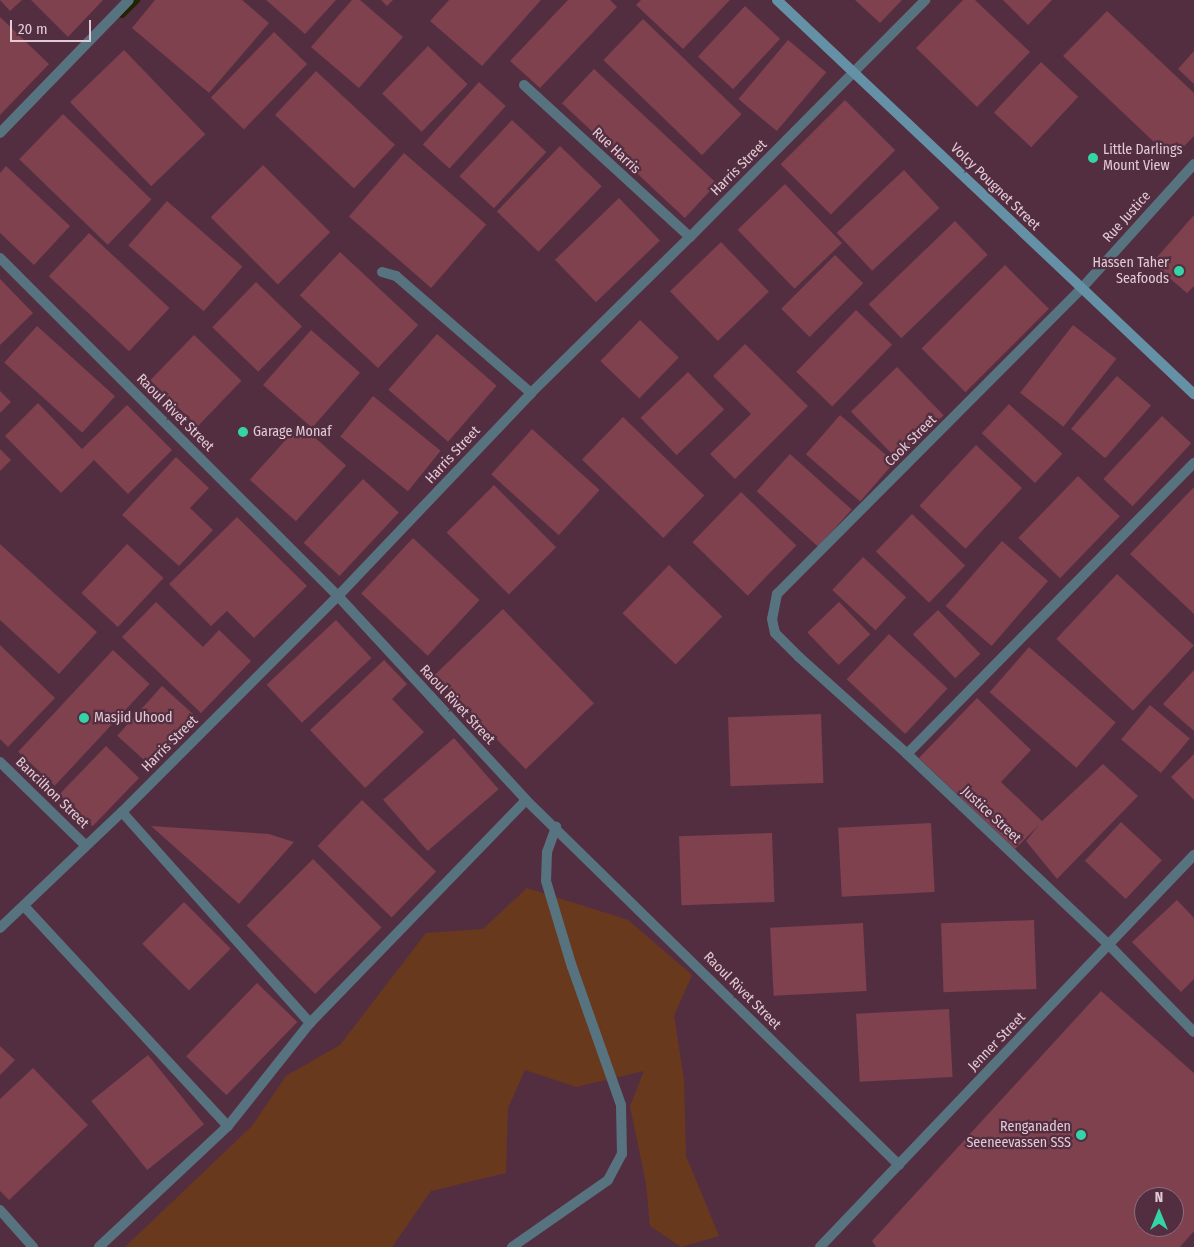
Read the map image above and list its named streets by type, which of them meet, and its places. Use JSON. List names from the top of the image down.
{
  "streets": {
    "main road": ["Volcy Pougnet Street"],
    "street": [
      "Rue Harris",
      "Harris Street",
      "Rue Justice",
      "Raoul Rivet Street",
      "Cook Street",
      "Bancilhon Street",
      "Justice Street",
      "Jenner Street"
    ]
  },
  "crossings": [
    ["Rue Harris", "Harris Street"],
    ["Harris Street", "Volcy Pougnet Street"],
    ["Harris Street", "Raoul Rivet Street"],
    ["Harris Street", "Bancilhon Street"],
    ["Volcy Pougnet Street", "Rue Justice"],
    ["Volcy Pougnet Street", "Cook Street"],
    ["Rue Justice", "Cook Street"],
    ["Raoul Rivet Street", "Jenner Street"],
    ["Cook Street", "Justice Street"],
    ["Justice Street", "Jenner Street"]
  ],
  "places": [
    "Little Darlings Mount View",
    "Hassen Taher Seafoods",
    "Garage Monaf",
    "Masjid Uhood",
    "Renganaden Seeneevassen SSS"
  ],
  "scale_bar": "20 m",
  "north": "top"
}
